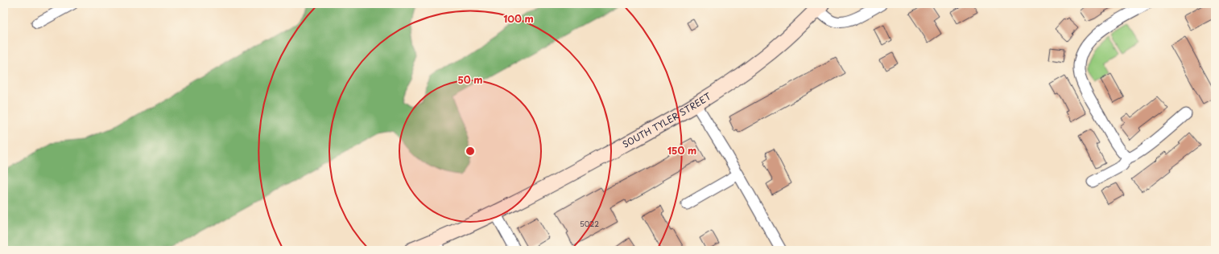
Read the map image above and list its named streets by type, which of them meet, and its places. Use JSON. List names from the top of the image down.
{
  "streets": {
    "main road": ["SOUTH TYLER STREET"]
  },
  "house_numbers": ["5022"],
  "rings": ["100 m", "50 m", "150 m"]
}
